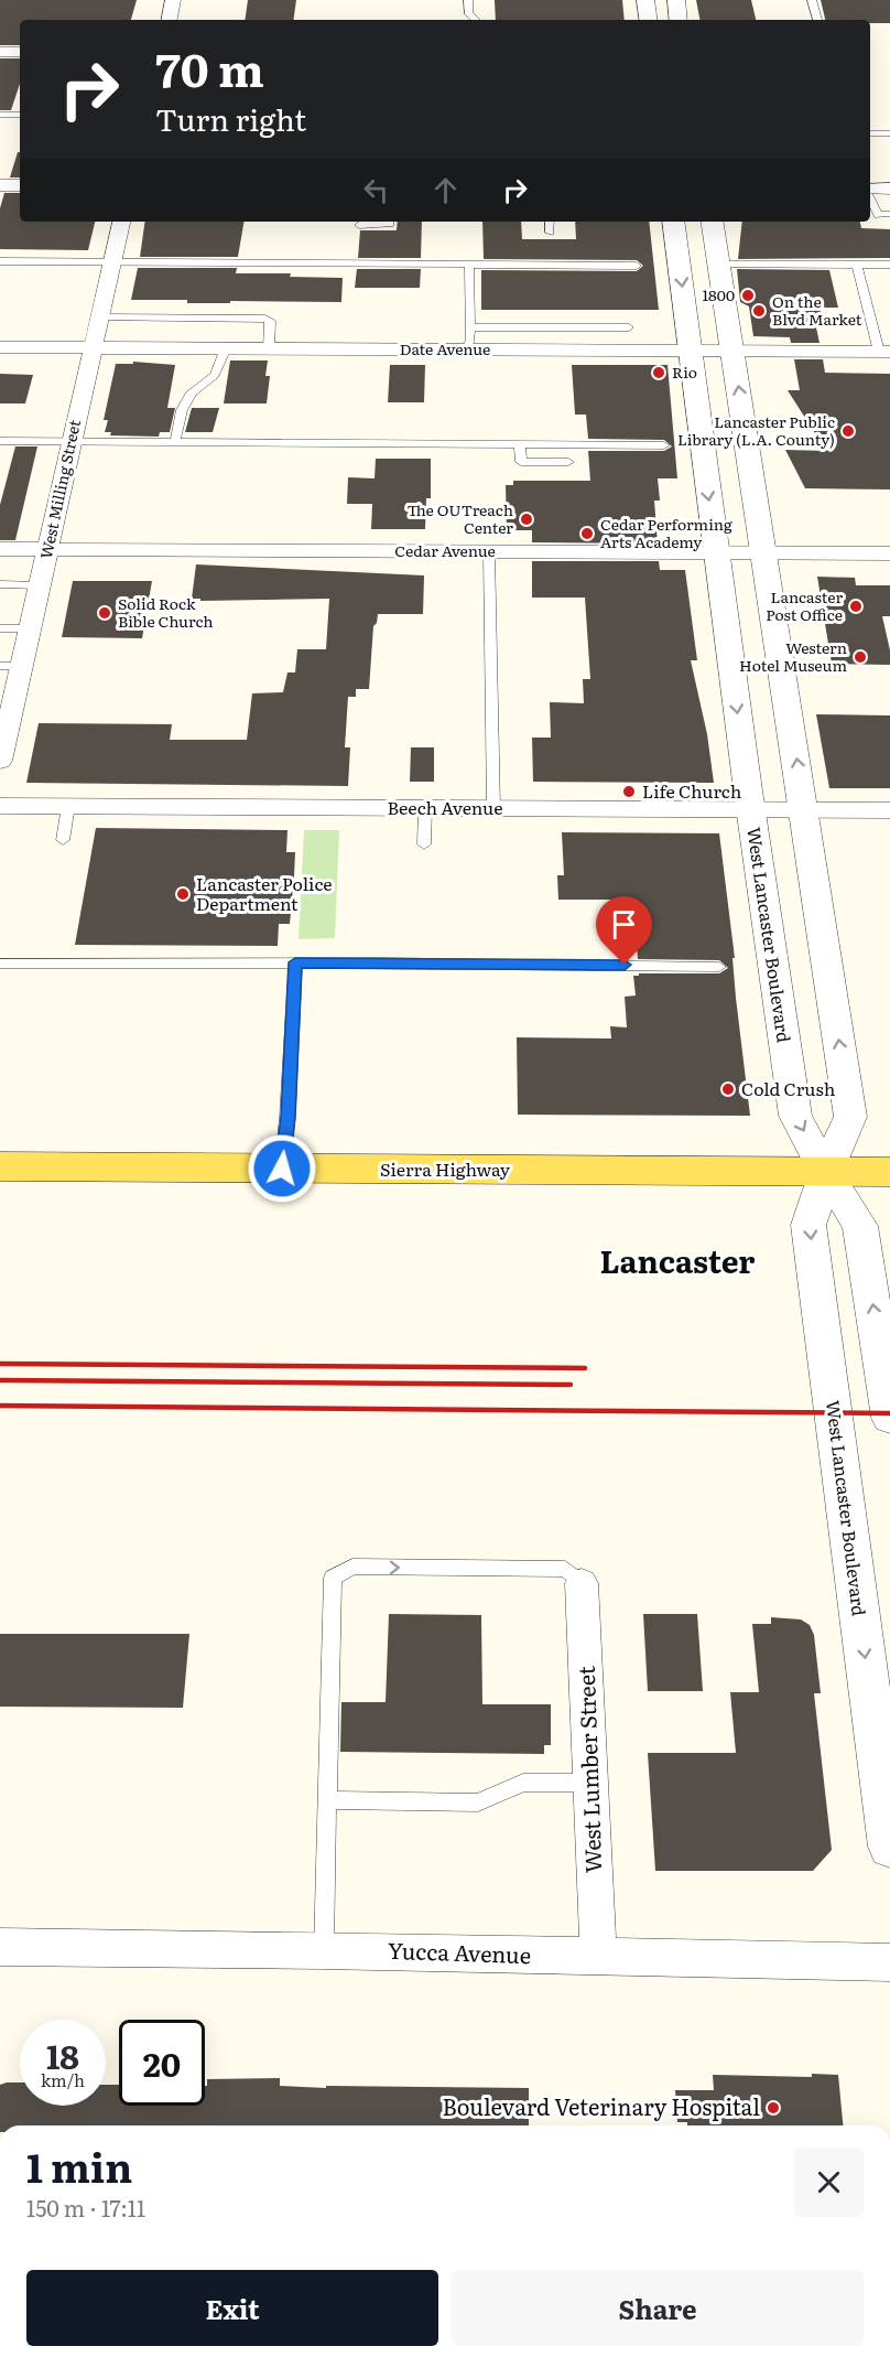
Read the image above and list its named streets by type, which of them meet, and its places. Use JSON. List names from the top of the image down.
{
  "streets": {
    "main road": ["Sierra Highway"],
    "street": [
      "Date Avenue",
      "West Milling Street",
      "Cedar Avenue",
      "Beech Avenue",
      "West Lancaster Boulevard",
      "West Lumber Street",
      "Yucca Avenue"
    ]
  },
  "crossings": [
    ["Date Avenue", "West Milling Street"],
    ["Date Avenue", "West Lancaster Boulevard"],
    ["West Milling Street", "Cedar Avenue"],
    ["Cedar Avenue", "West Lancaster Boulevard"],
    ["Beech Avenue", "West Lancaster Boulevard"],
    ["West Lancaster Boulevard", "Sierra Highway"],
    ["West Lumber Street", "Yucca Avenue"]
  ],
  "districts": ["Lancaster"],
  "places": [
    "1800",
    "On the Blvd Market",
    "Rio",
    "Lancaster Public Library (L.A. County)",
    "The OUTreach Center",
    "Cedar Performing Arts Academy",
    "Lancaster Post Office",
    "Solid Rock Bible Church",
    "Western Hotel Museum",
    "Life Church",
    "Lancaster Police Department",
    "Cold Crush",
    "Boulevard Veterinary Hospital"
  ],
  "page": {
    "turn": ["70 m", "Turn right"],
    "speed": "18 km/h",
    "limit": "20",
    "heading": ["1 min", "150 m · 17:11"],
    "buttons": ["Exit", "Share"]
  }
}
